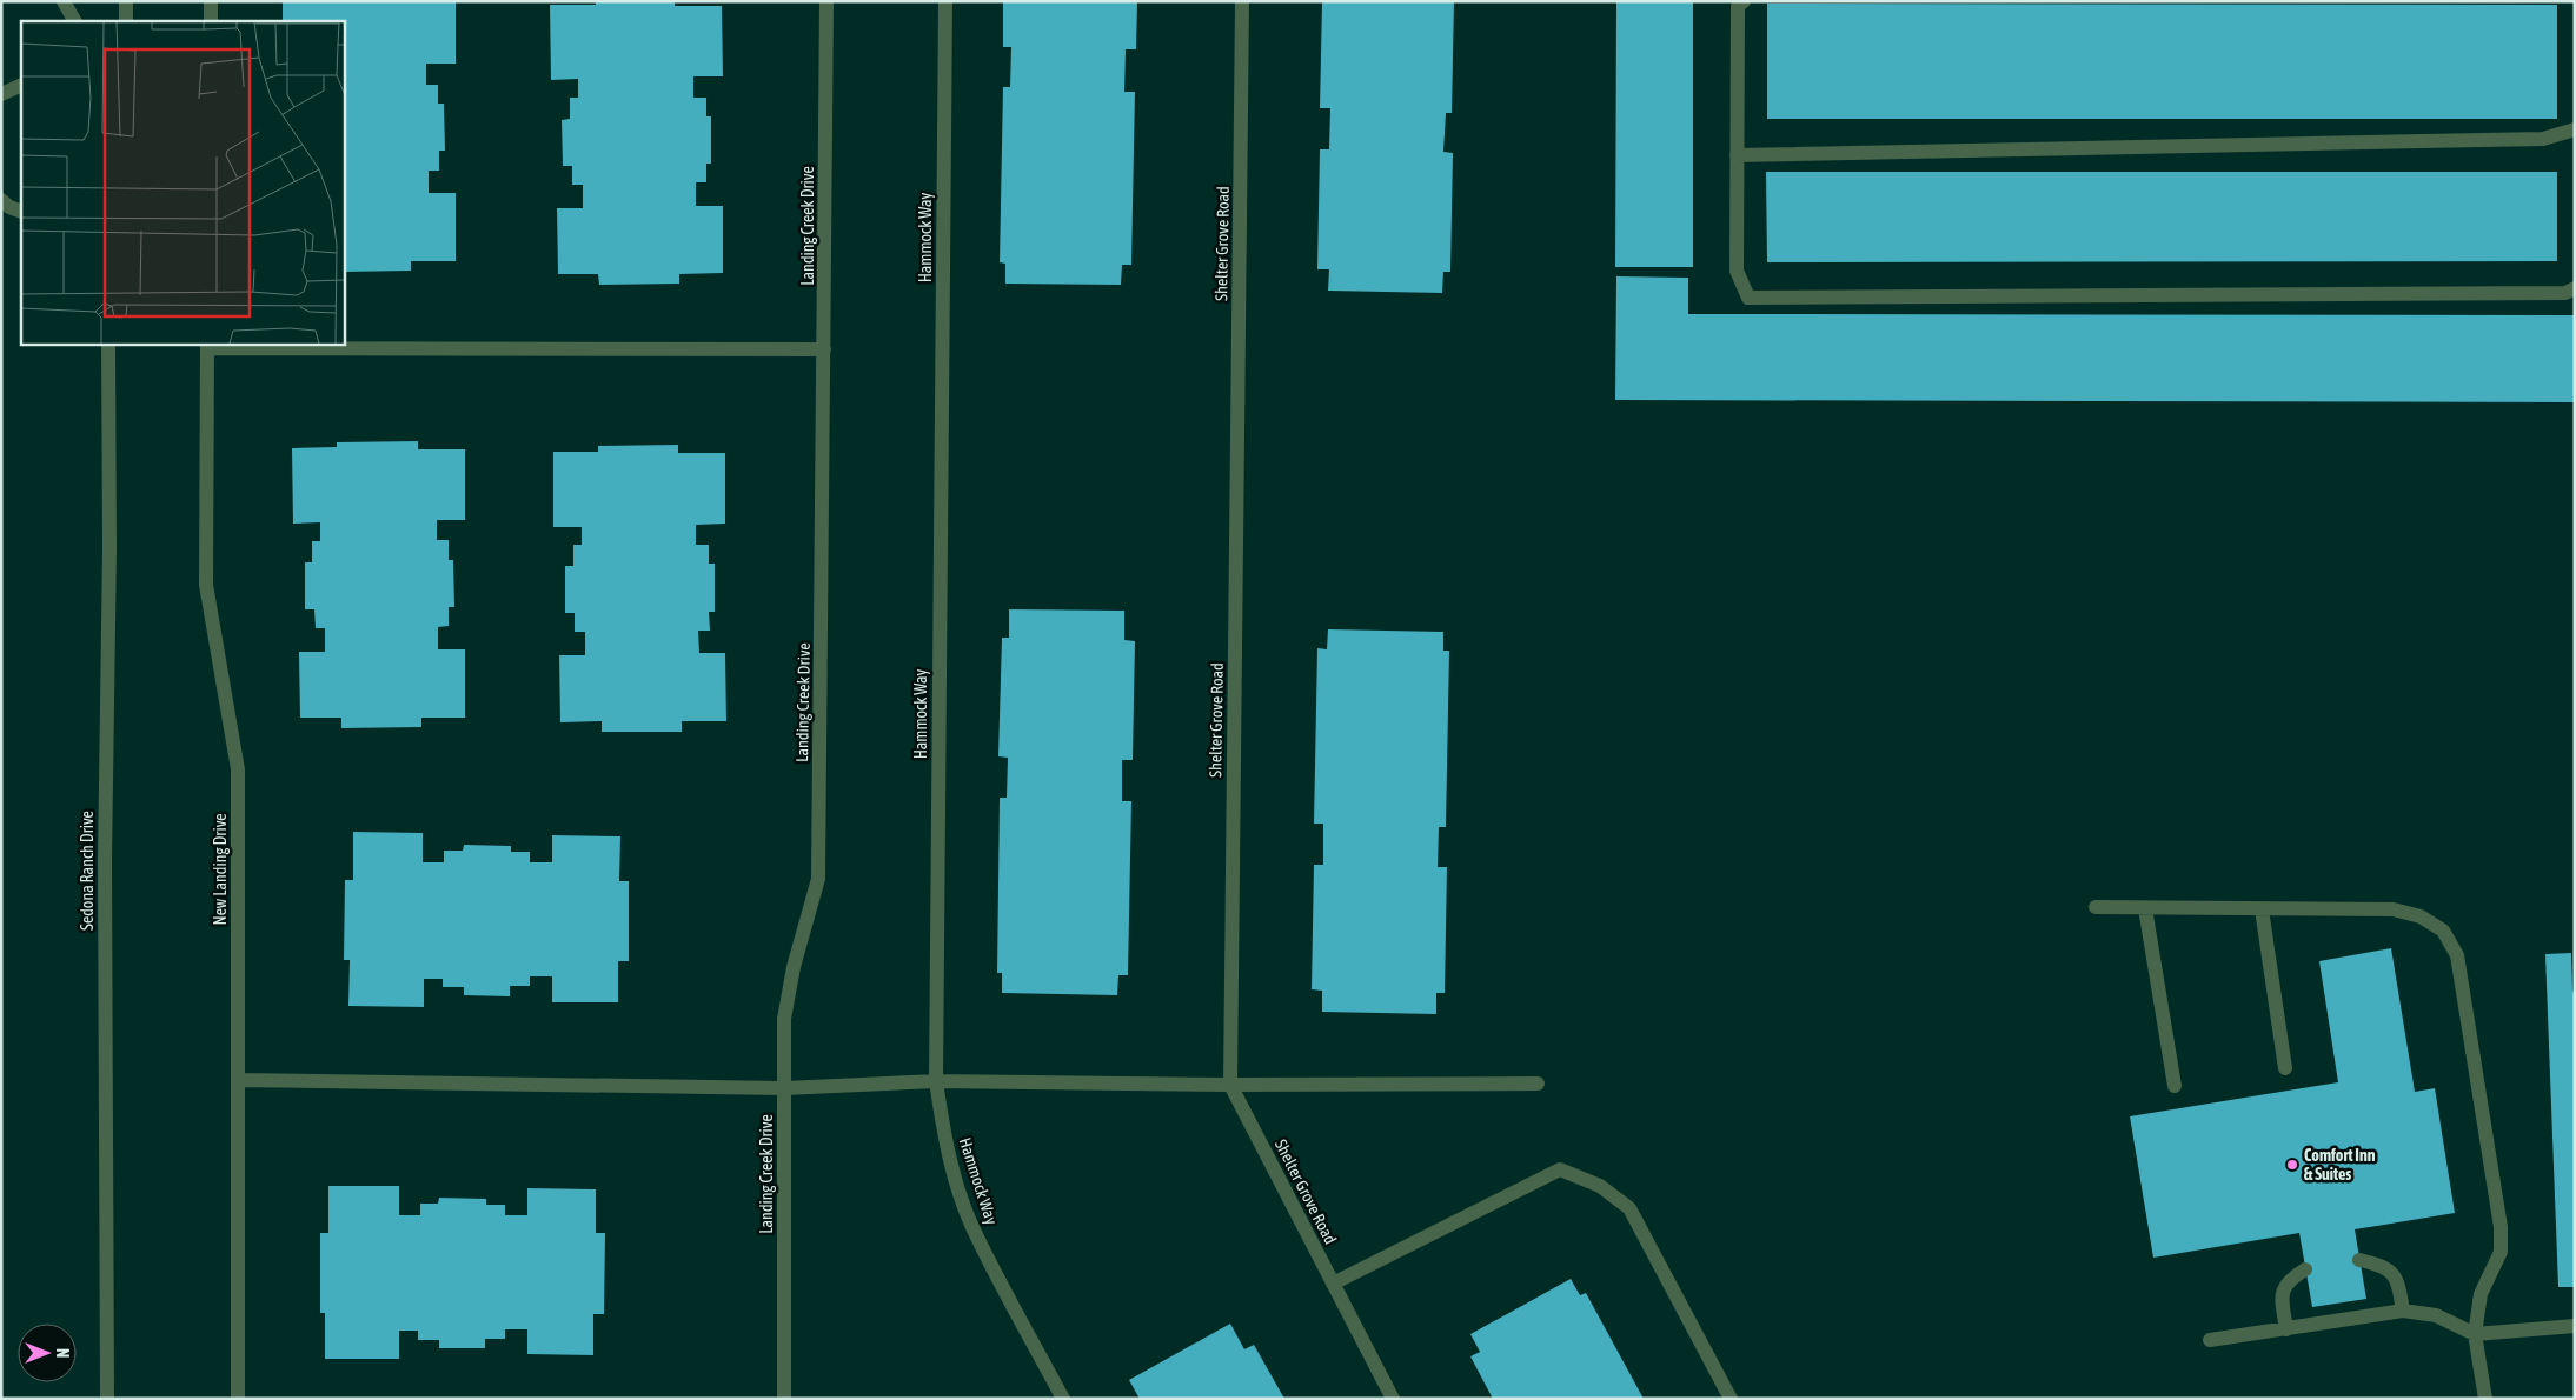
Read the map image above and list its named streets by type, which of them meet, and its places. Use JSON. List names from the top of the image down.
{
  "streets": {
    "lane": [
      "Landing Creek Drive",
      "Hammock Way",
      "Shelter Grove Road",
      "New Landing Drive",
      "Sedona Ranch Drive"
    ]
  },
  "places": ["Comfort Inn & Suites"],
  "north": "right"
}
